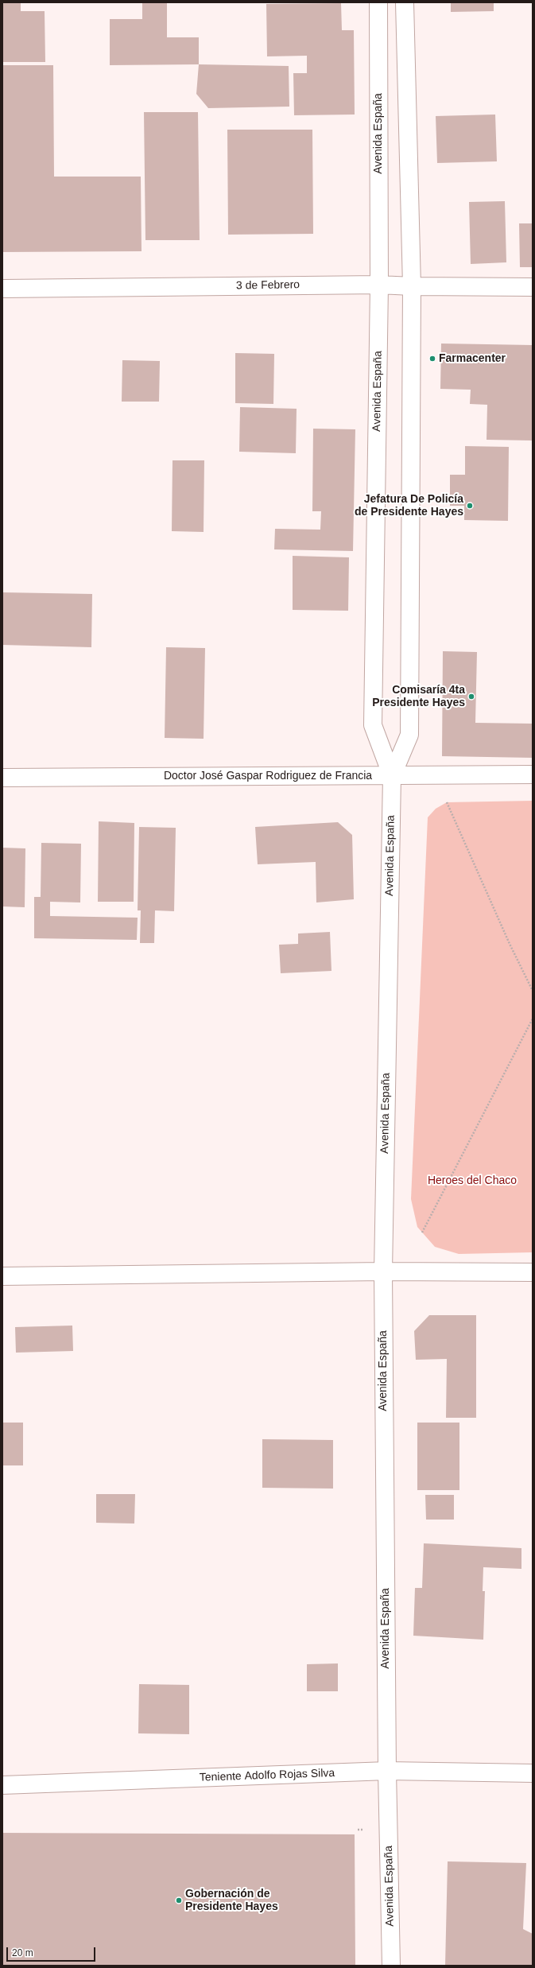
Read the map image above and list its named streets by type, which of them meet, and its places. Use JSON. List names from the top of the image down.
{
  "streets": {
    "street": [
      "Avenida España",
      "3 de Febrero",
      "Doctor José Gaspar Rodriguez de Francia",
      "Teniente Adolfo Rojas Silva"
    ]
  },
  "crossings": [
    ["Avenida España", "3 de Febrero"],
    ["Avenida España", "Doctor José Gaspar Rodriguez de Francia"],
    ["Avenida España", "Teniente Adolfo Rojas Silva"]
  ],
  "parks": ["Heroes del Chaco"],
  "places": [
    "Farmacenter",
    "Jefatura De Policía de Presidente Hayes",
    "Comisaría 4ta Presidente Hayes",
    "Gobernación de Presidente Hayes"
  ],
  "scale_bar": "20 m"
}
